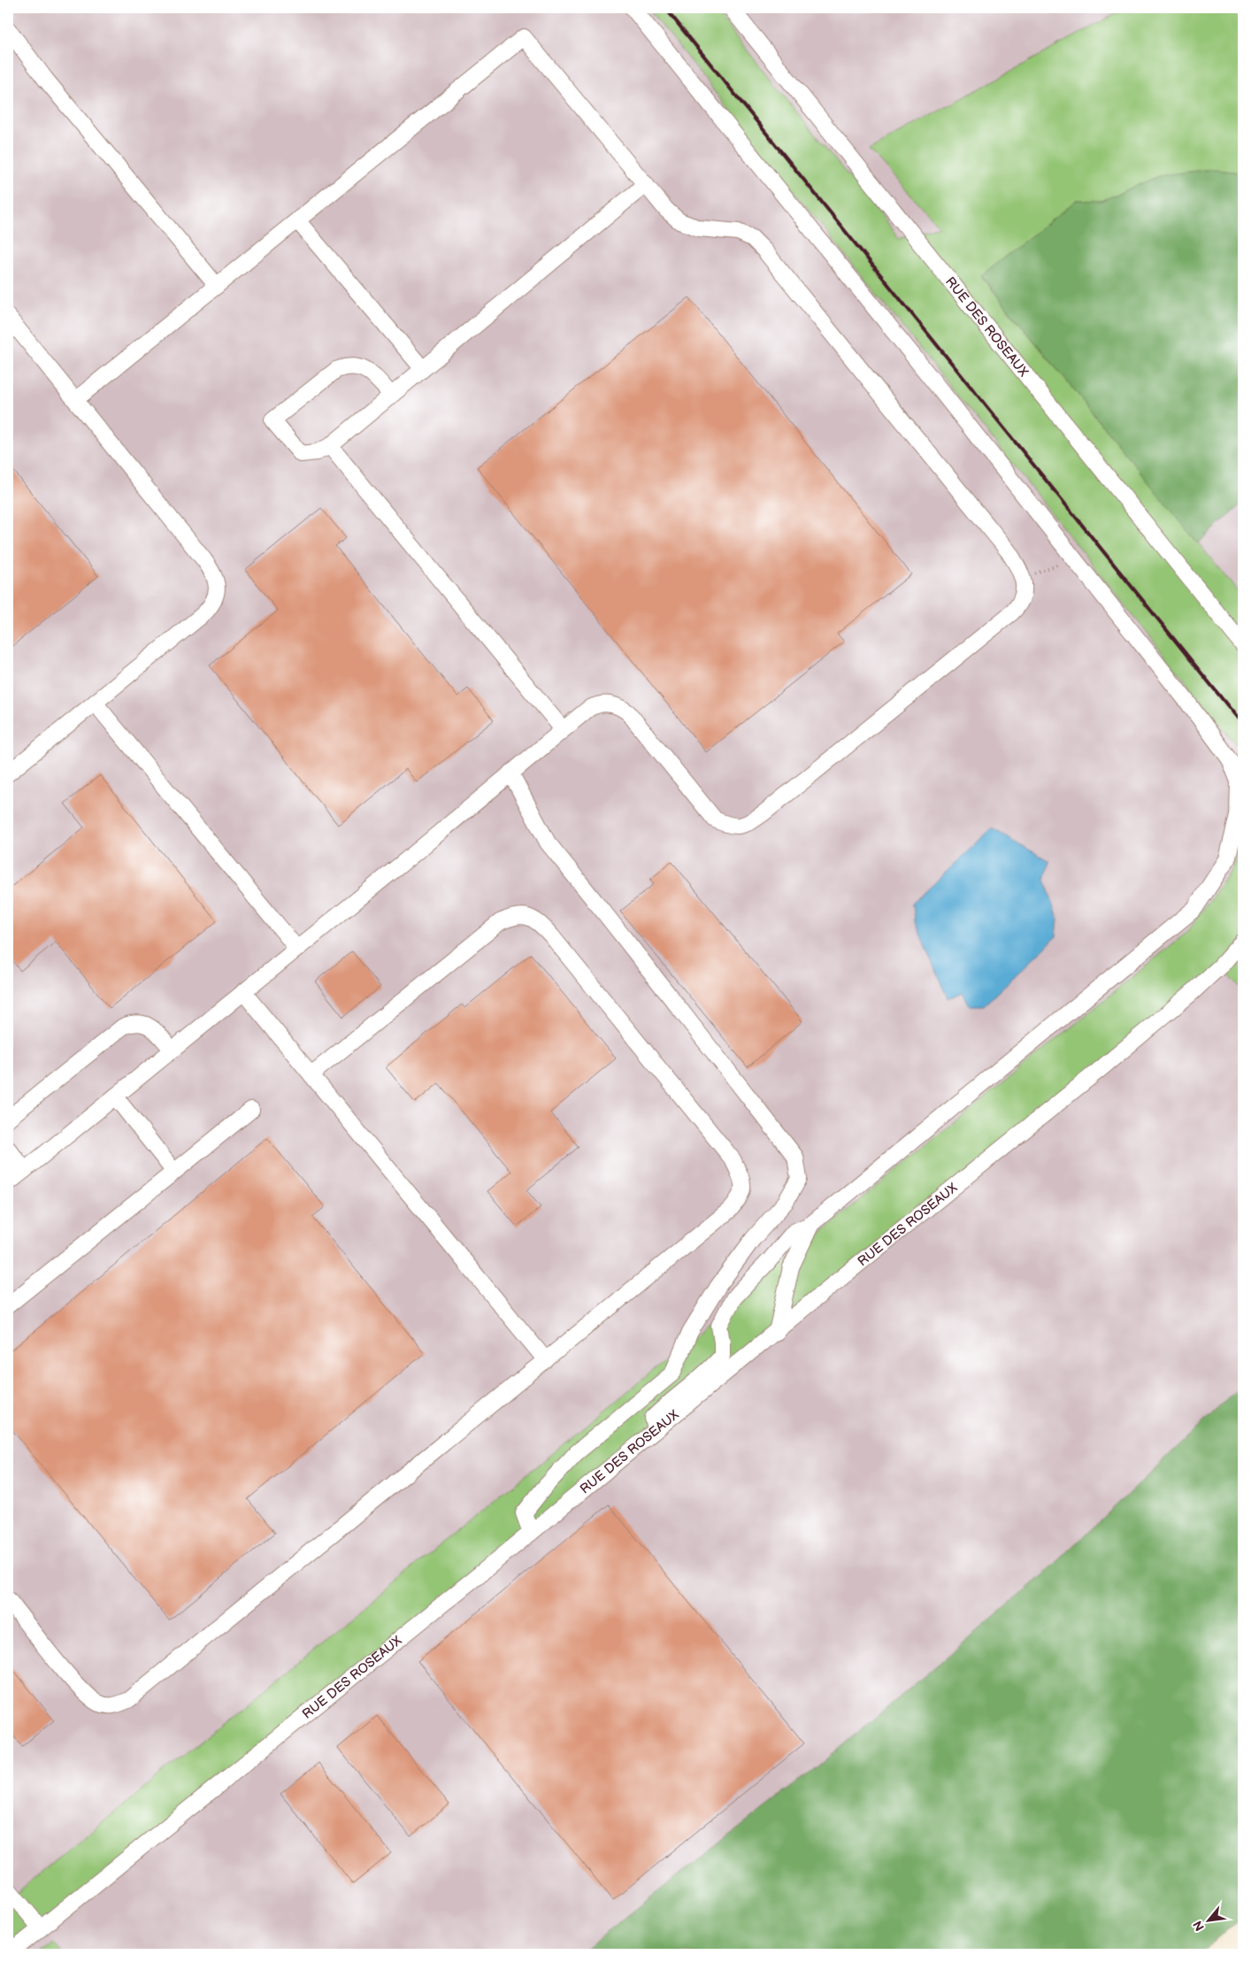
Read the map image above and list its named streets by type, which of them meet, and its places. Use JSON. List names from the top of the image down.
{
  "streets": {
    "street": ["RUE DES ROSEAUX"]
  },
  "north": "bottom left"
}
